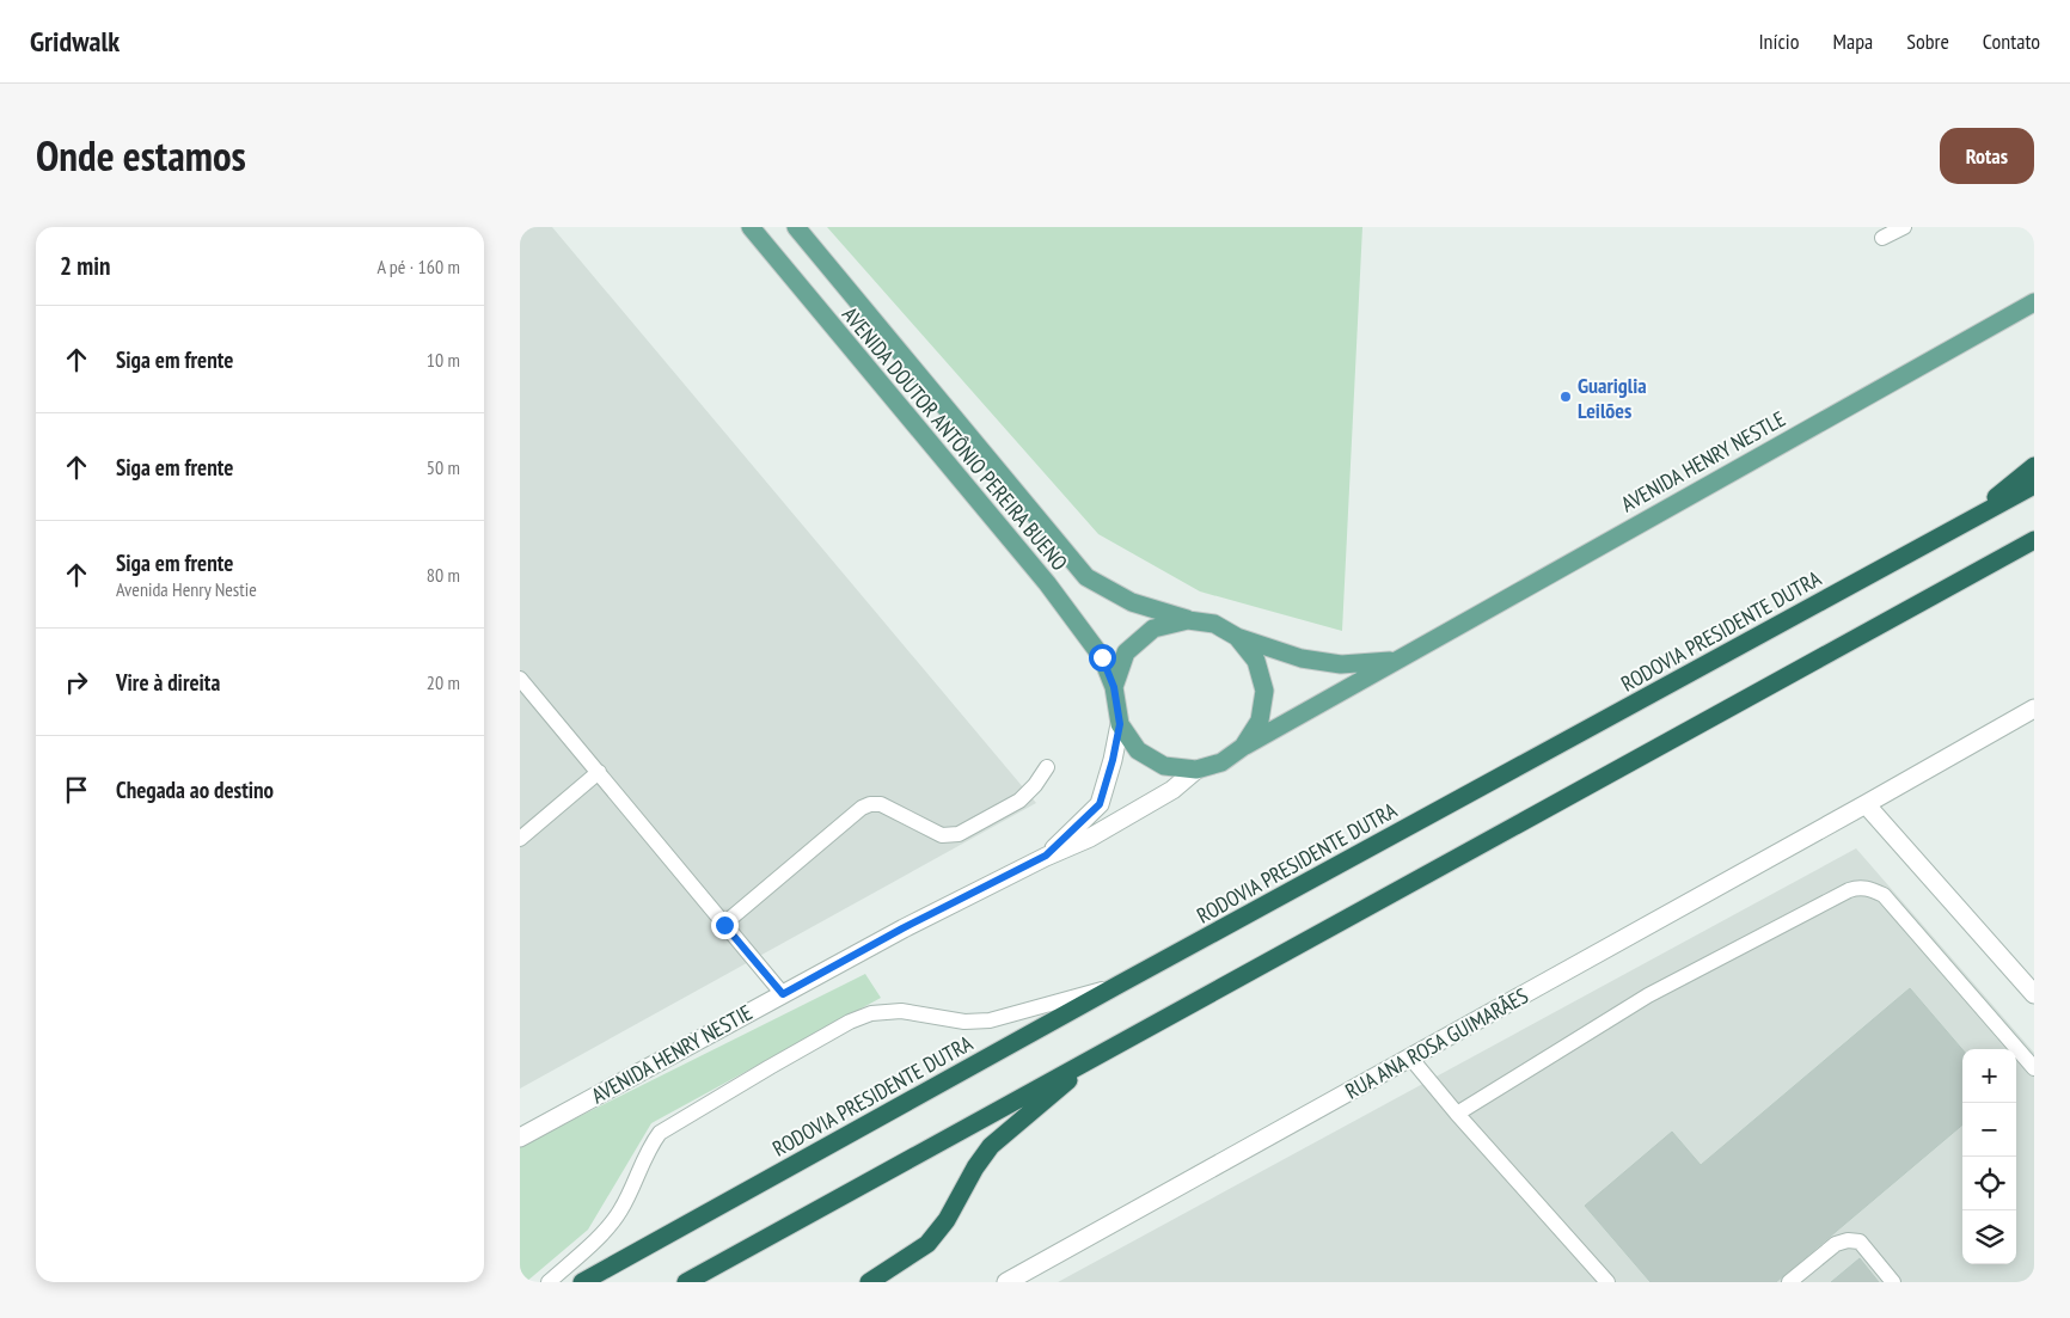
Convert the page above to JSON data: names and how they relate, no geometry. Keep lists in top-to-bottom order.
{
  "streets": {
    "highway": ["RODOVIA PRESIDENTE DUTRA"],
    "main road": ["AVENIDA DOUTOR ANTÔNIO PEREIRA BUENO", "AVENIDA HENRY NESTLE"],
    "street": ["RUA ANA ROSA GUIMARÃES", "AVENIDA HENRY NESTIE"]
  },
  "crossings": [
    ["AVENIDA DOUTOR ANTÔNIO PEREIRA BUENO", "AVENIDA HENRY NESTLE"]
  ],
  "places": ["Guariglia Leilões"],
  "page": {
    "header": "Gridwalk",
    "nav": [
      "Início",
      "Mapa",
      "Sobre",
      "Contato"
    ],
    "title": "Onde estamos",
    "buttons": "Rotas",
    "heading": ["2 min", "A pé · 160 m"],
    "list": [
      ["Siga em frente", "10 m"],
      ["Siga em frente", "50 m"],
      ["Siga em frente", "Avenida Henry Nestie", "80 m"],
      ["Vire à direita", "20 m"],
      "Chegada ao destino"
    ],
    "map_buttons": ["+", "−"]
  }
}
